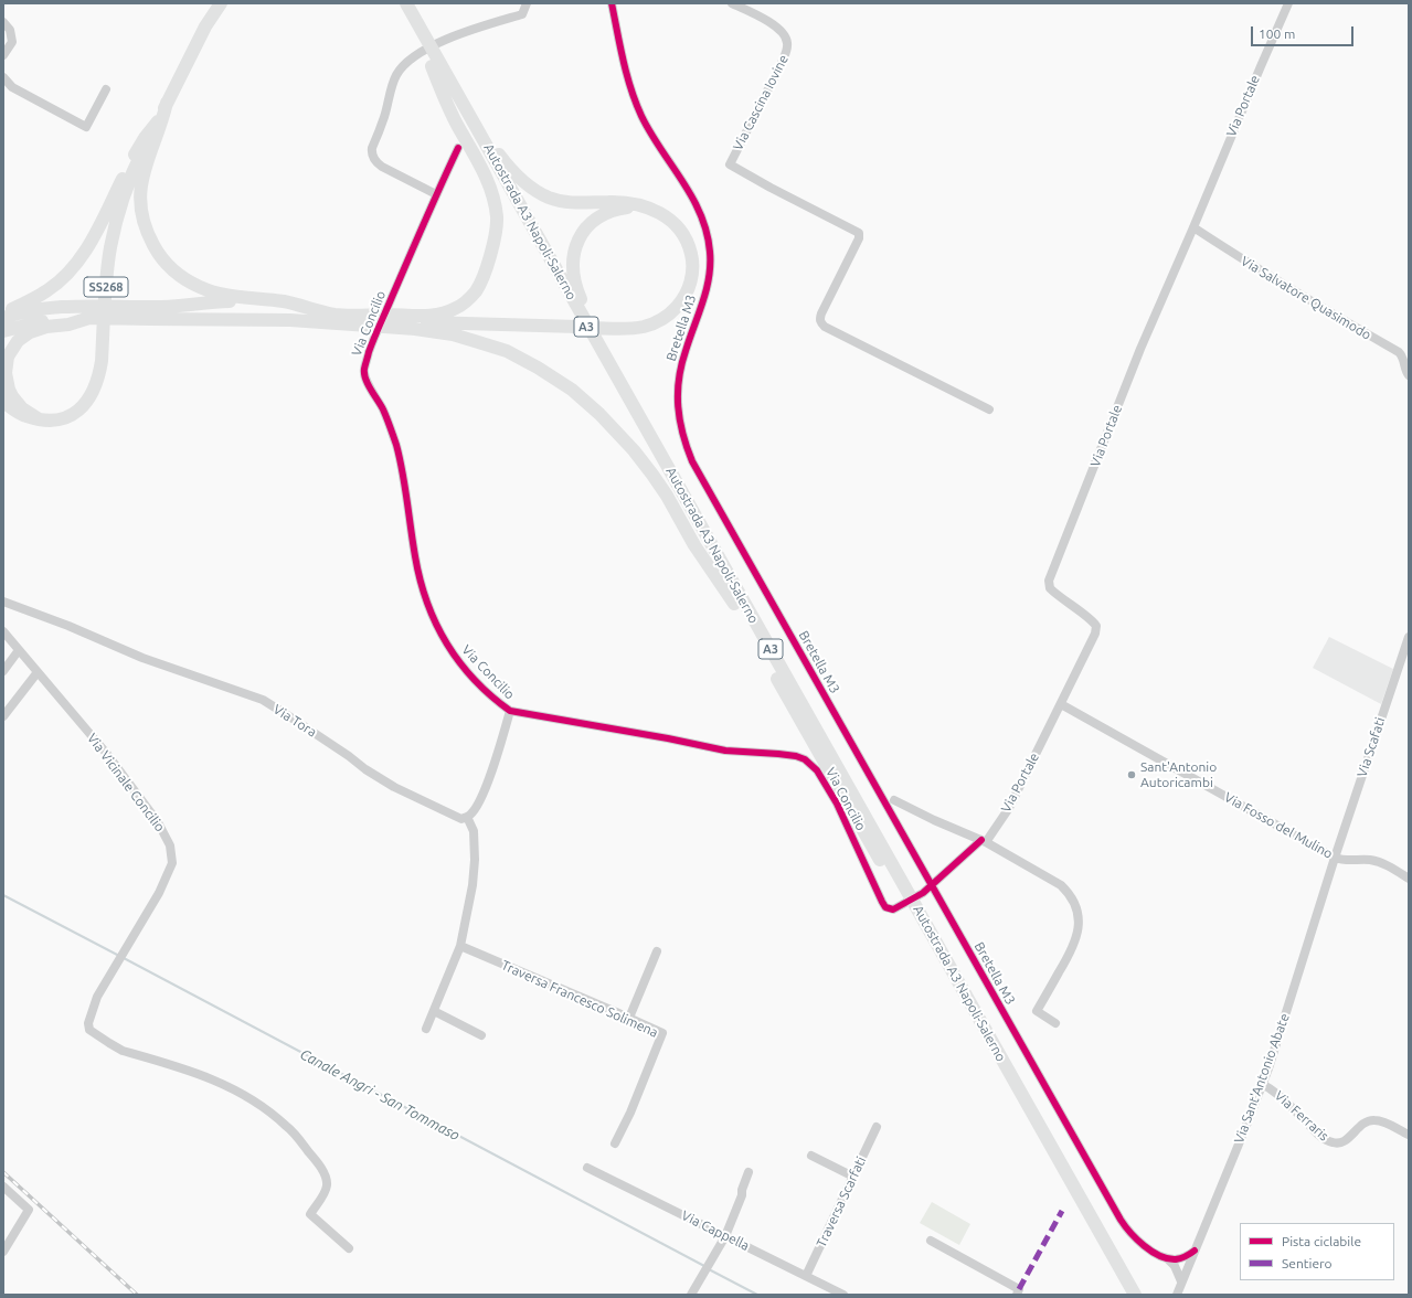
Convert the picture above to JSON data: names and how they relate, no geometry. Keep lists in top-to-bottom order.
{
  "streets": {
    "highway": ["Autostrada A3 Napoli-Salerno", "SS268", "A3"],
    "street": [
      "Via Cascina Iovine",
      "Via Portale",
      "Via Salvatore Quasimodo",
      "Via Concilio",
      "Bretella M3",
      "Via Tora",
      "Via Scafati",
      "Via Vicinale Concilio",
      "Via Fosso del Mulino",
      "Traversa Francesco Solimena",
      "Via Sant'Antonio Abate",
      "Via Ferraris",
      "Traversa Scarfati",
      "Via Cappella"
    ]
  },
  "crossings": [
    ["Via Portale", "Via Salvatore Quasimodo"],
    ["Via Portale", "Via Concilio"],
    ["Via Portale", "Via Fosso del Mulino"],
    ["Autostrada A3 Napoli-Salerno", "A3"],
    ["SS268", "A3"],
    ["Bretella M3", "Via Sant'Antonio Abate"],
    ["Via Scafati", "Via Fosso del Mulino"],
    ["Via Scafati", "Via Sant'Antonio Abate"],
    ["Via Fosso del Mulino", "Via Sant'Antonio Abate"],
    ["Via Sant'Antonio Abate", "Via Ferraris"],
    ["Traversa Scarfati", "Via Cappella"]
  ],
  "water": ["Canale Angri - San Tommaso"],
  "places": ["Sant'Antonio Autoricambi"],
  "legend": ["Pista ciclabile", "Sentiero"],
  "scale_bar": "100 m"
}
